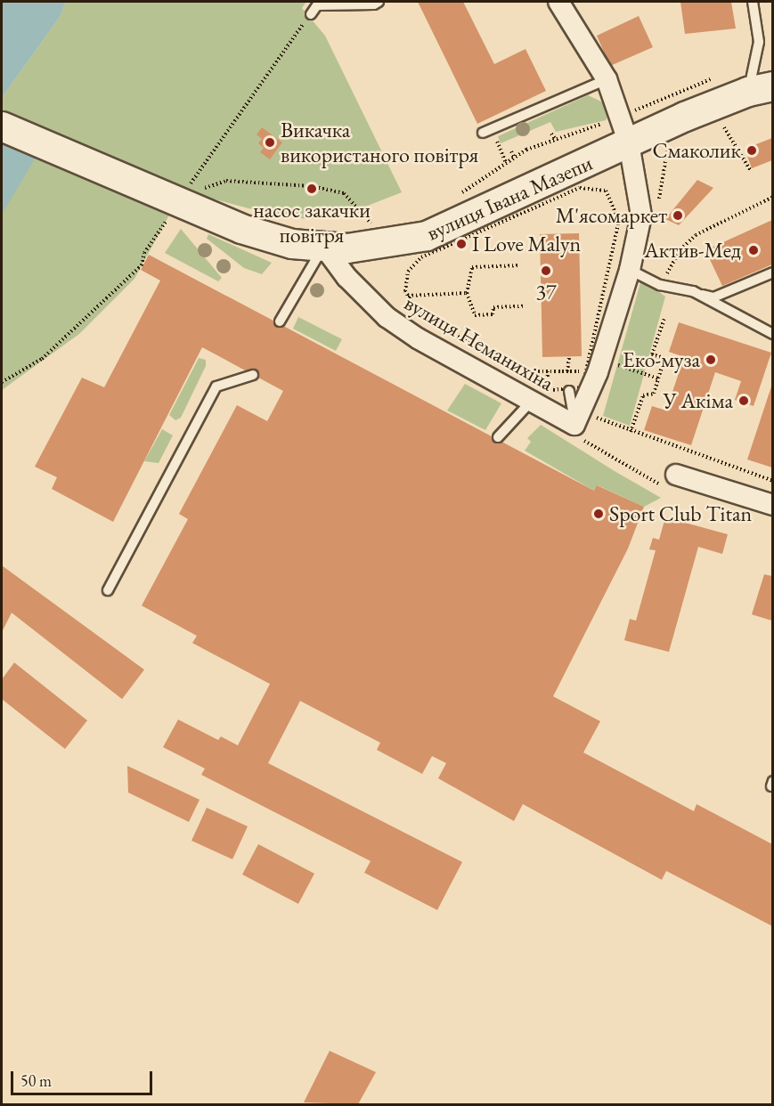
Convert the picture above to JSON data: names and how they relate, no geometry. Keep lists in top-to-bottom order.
{
  "streets": {
    "main road": ["вулиця Івана Мазепи"],
    "street": ["вулиця Неманихіна"]
  },
  "crossings": [
    ["вулиця Івана Мазепи", "вулиця Неманихіна"]
  ],
  "places": [
    "Викачка використаного повітря",
    "Смаколик",
    "насос закачки повітря",
    "М'ясомаркет",
    "I Love Malyn",
    "Актив-Мед",
    "37",
    "Еко-муза",
    "У Акіма",
    "Sport Club Titan"
  ],
  "scale_bar": "50 m"
}
